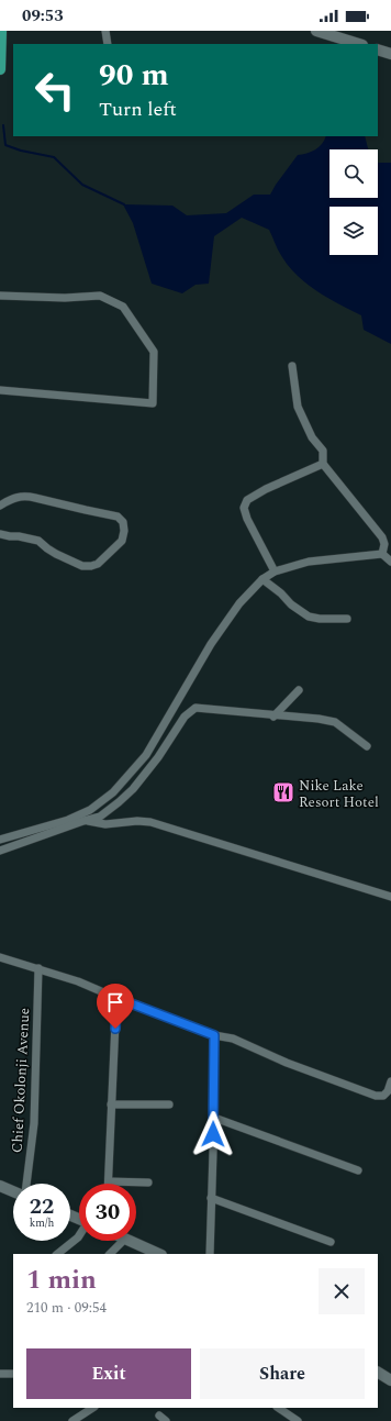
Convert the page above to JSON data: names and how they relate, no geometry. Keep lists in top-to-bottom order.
{
  "streets": {
    "street": ["Chief Okolonji Avenue"]
  },
  "places": {
    "restaurant": ["Nike Lake Resort Hotel"]
  },
  "page": {
    "status": "09:53",
    "turn": ["90 m", "Turn left"],
    "speed": "22 km/h",
    "limit": "30",
    "heading": ["1 min", "210 m · 09:54"],
    "buttons": ["Exit", "Share"]
  }
}
